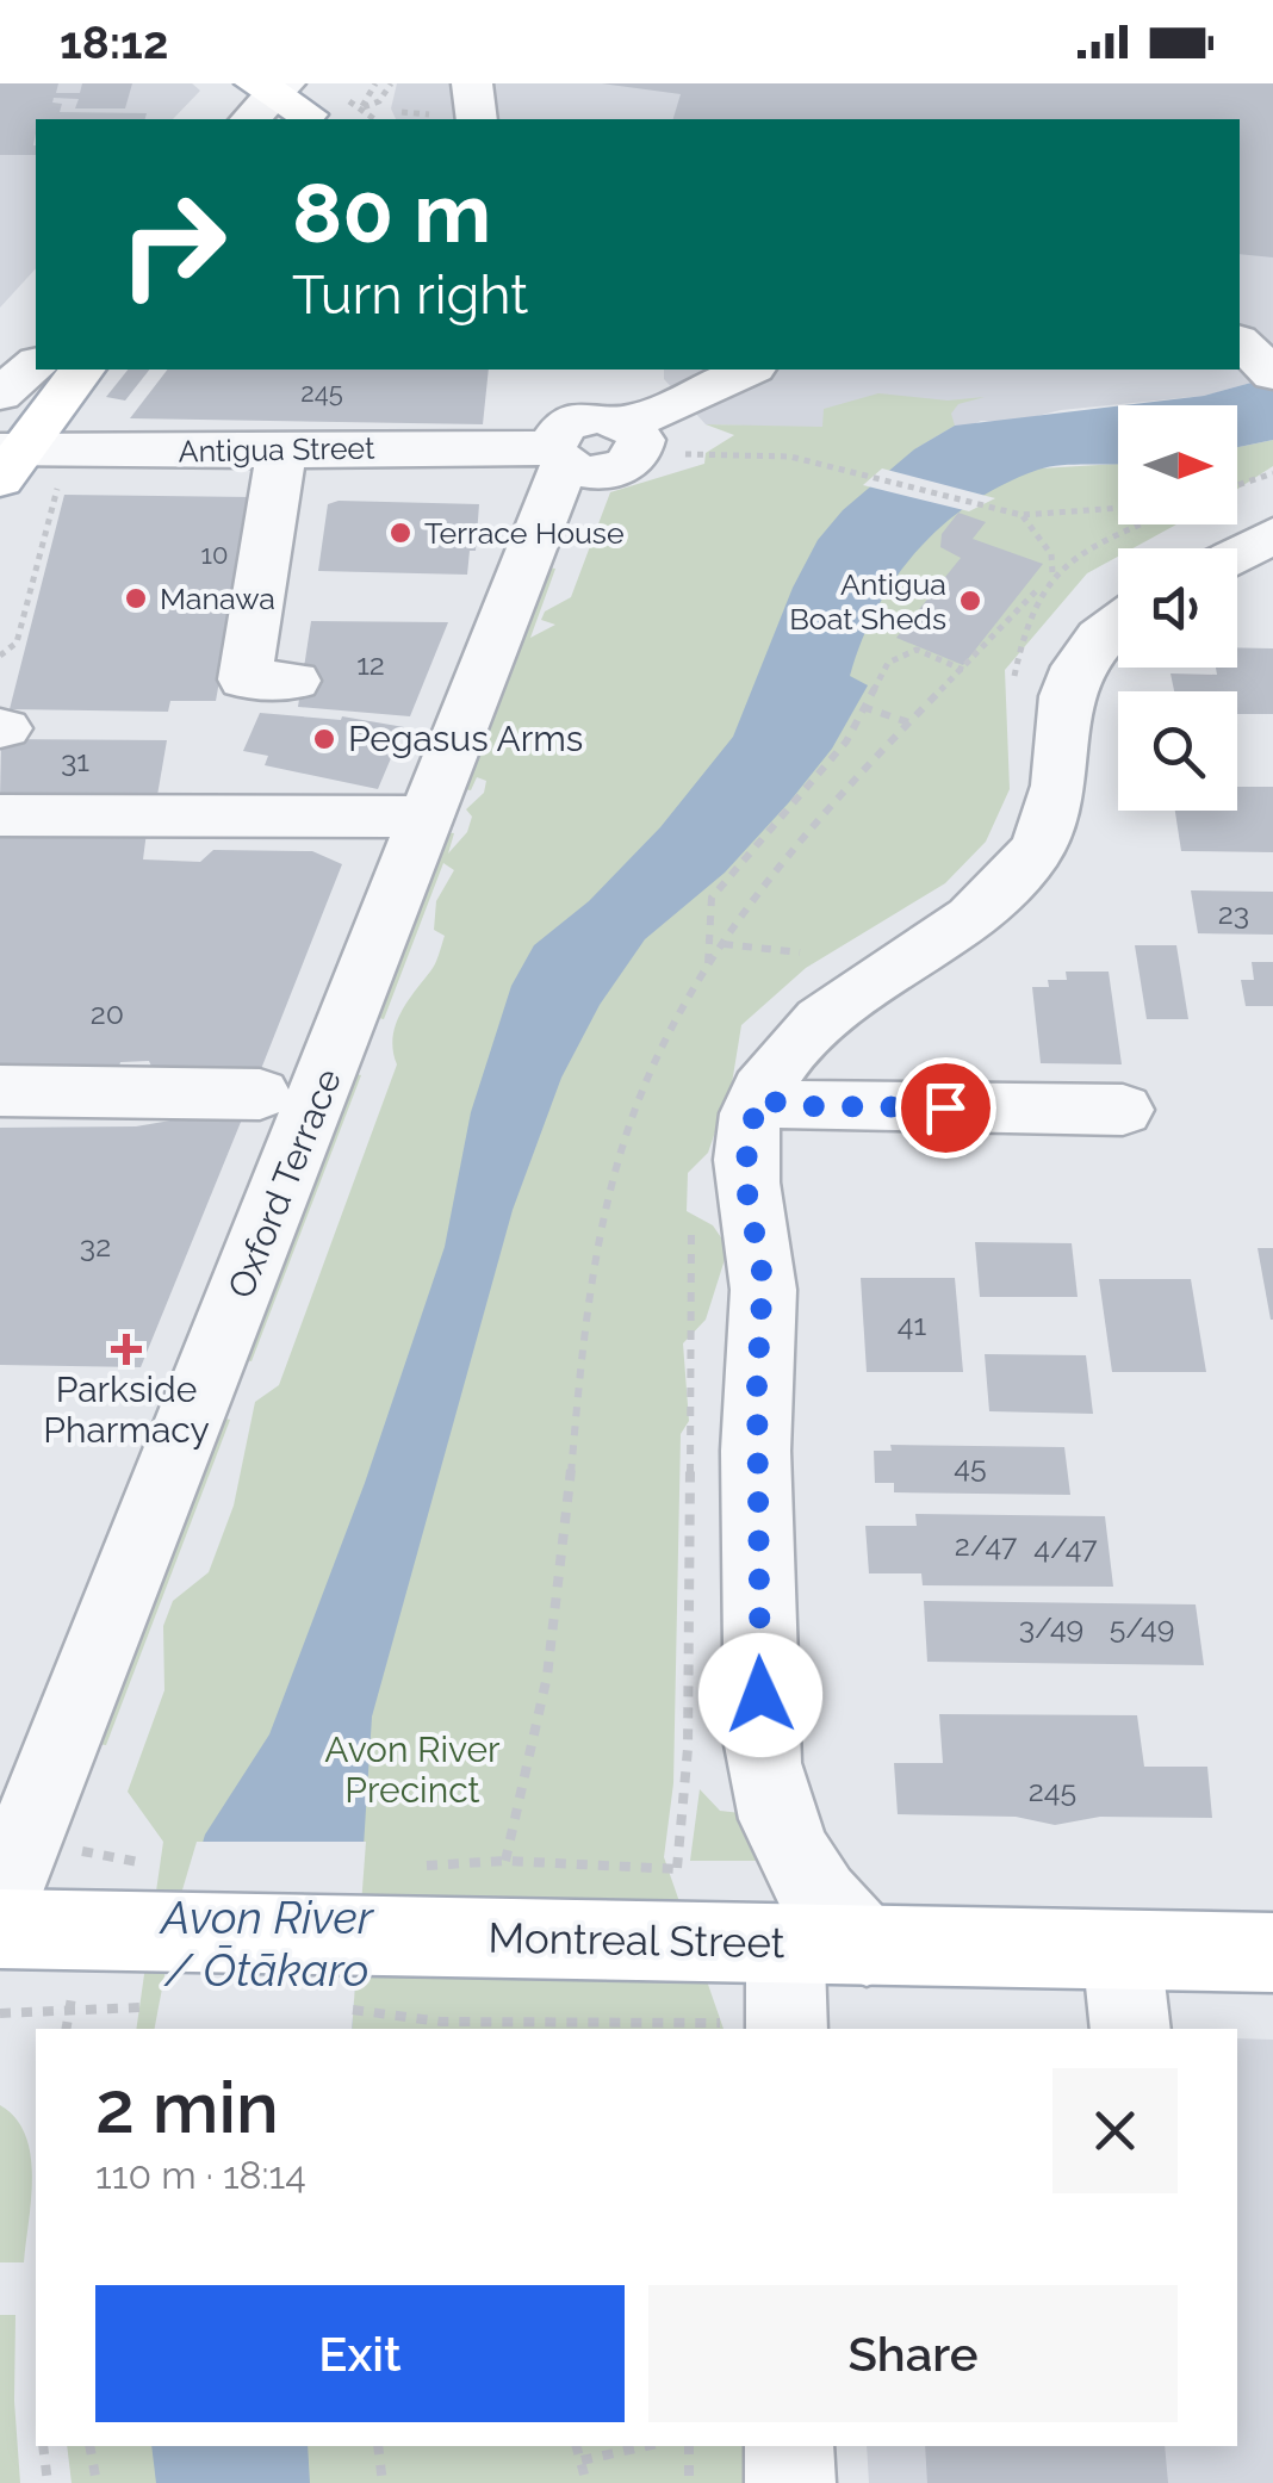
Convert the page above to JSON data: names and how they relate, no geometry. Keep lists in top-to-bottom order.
{
  "streets": {
    "main road": ["Montreal Street"],
    "street": ["Antigua Street", "Oxford Terrace"]
  },
  "crossings": [
    ["Antigua Street", "Oxford Terrace"]
  ],
  "water": ["Avon River / Ōtākaro"],
  "parks": ["Avon River Precinct"],
  "places": {
    "other": [
      "Terrace House",
      "Manawa",
      "Antigua Boat Sheds",
      "Pegasus Arms"
    ],
    "health": ["Parkside Pharmacy"]
  },
  "house_numbers": [
    "245",
    "10",
    "12",
    "31",
    "23",
    "20",
    "32",
    "41",
    "45",
    "2/47",
    "4/47",
    "3/49",
    "5/49",
    "245"
  ],
  "north": "right",
  "page": {
    "status": "18:12",
    "turn": ["80 m", "Turn right"],
    "heading": ["2 min", "110 m · 18:14"],
    "buttons": ["Exit", "Share"]
  }
}
